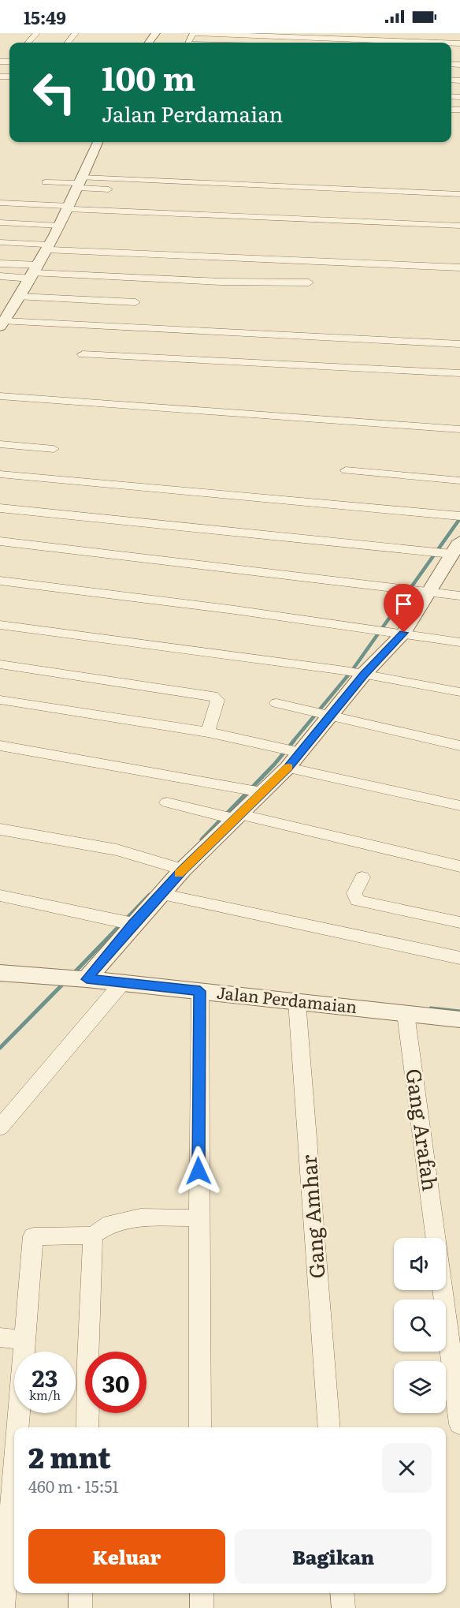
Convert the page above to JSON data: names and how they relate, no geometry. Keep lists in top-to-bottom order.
{
  "streets": {
    "street": ["Jalan Perdamaian", "Gang Arafah", "Gang Amhar"]
  },
  "crossings": [
    ["Jalan Perdamaian", "Gang Arafah"],
    ["Jalan Perdamaian", "Gang Amhar"]
  ],
  "page": {
    "status": "15:49",
    "turn": ["100 m", "Jalan Perdamaian"],
    "speed": "23 km/h",
    "limit": "30",
    "heading": ["2 mnt", "460 m · 15:51"],
    "buttons": ["Keluar", "Bagikan"]
  }
}
